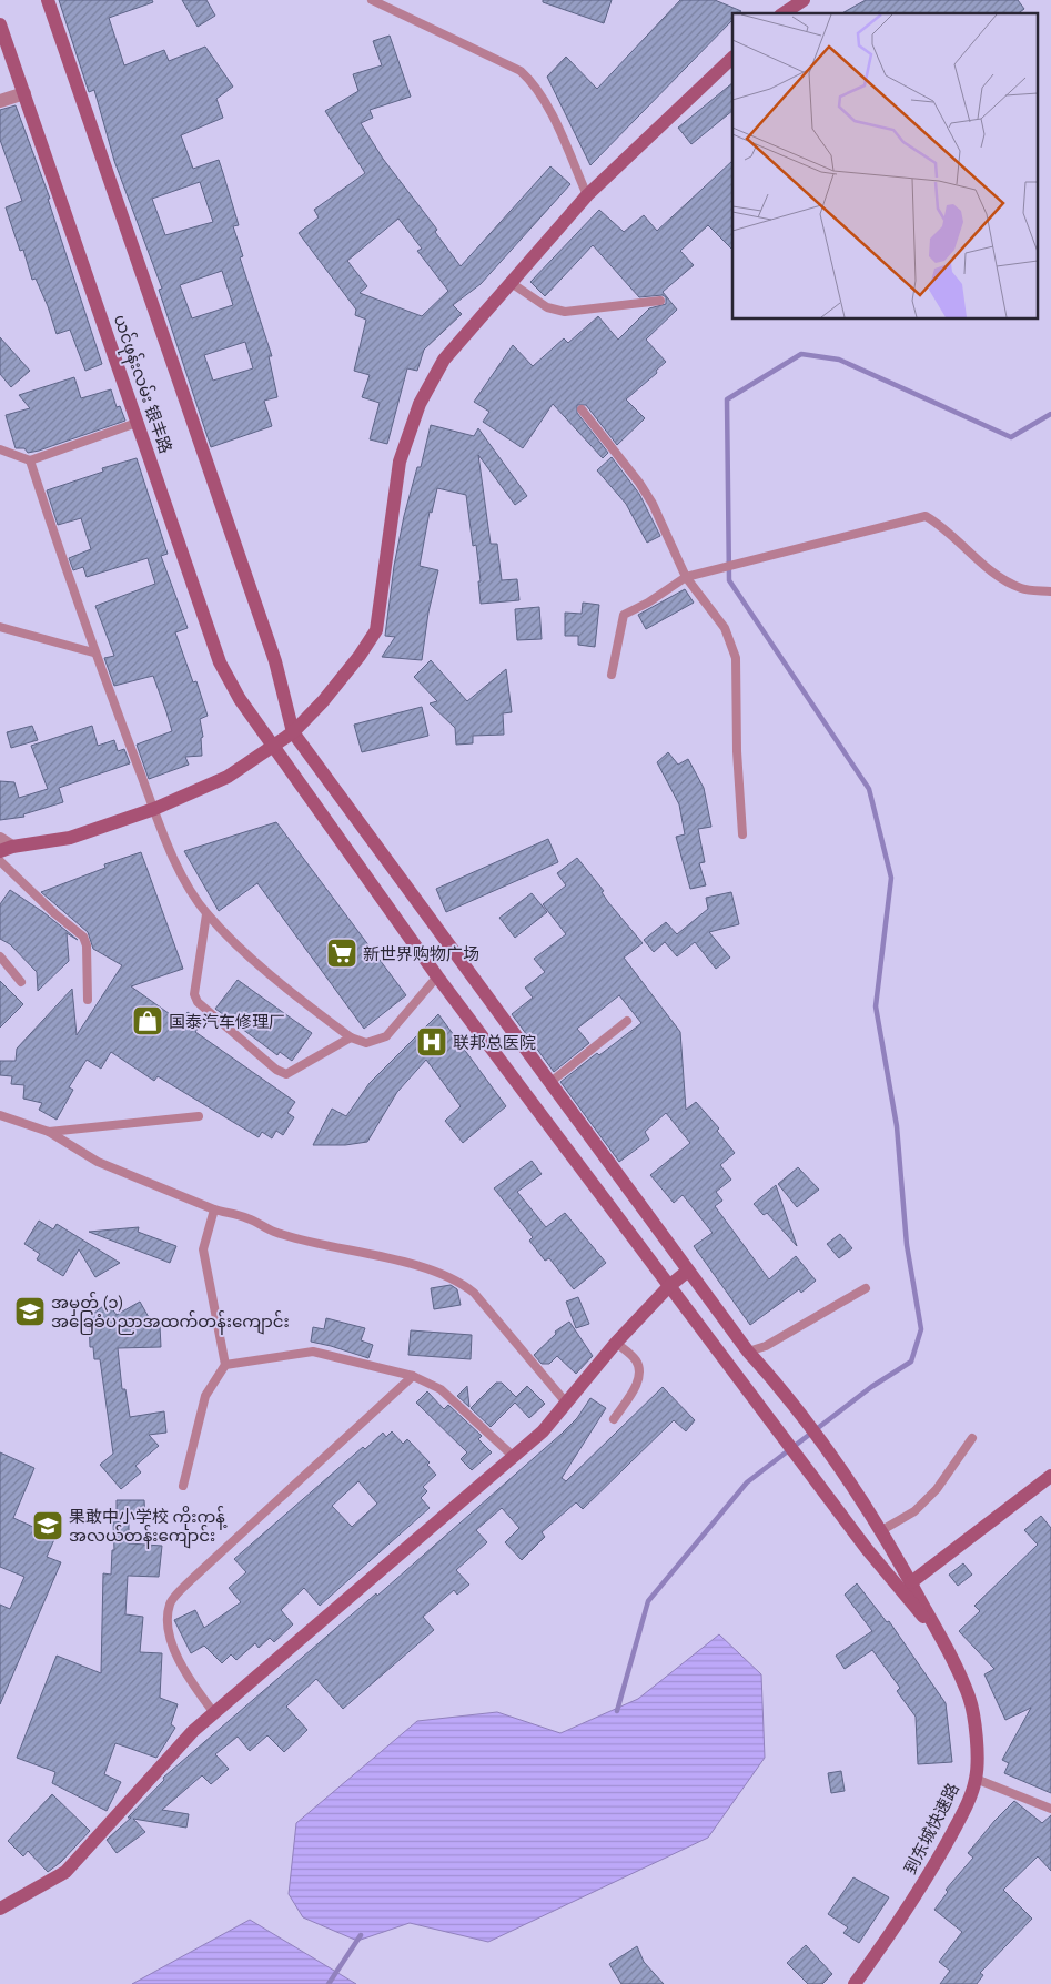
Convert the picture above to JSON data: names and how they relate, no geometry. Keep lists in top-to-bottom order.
{
  "streets": {
    "main road": ["ယင်ဖုန်းလမ်း 银丰路", "到东城快速路"]
  },
  "crossings": [
    ["ယင်ဖုန်းလမ်း 银丰路", "到东城快速路"]
  ],
  "places": {
    "supermarket": ["新世界购物广场"],
    "shop": ["国泰汽车修理厂"],
    "hospital": ["联邦总医院"],
    "school or university": ["အမှတ် (၁) အခြေခံပညာအထက်တန်းကျောင်း", "果敢中小学校 ကိုးကန့် အလယ်တန်းကျောင်း"]
  }
}
